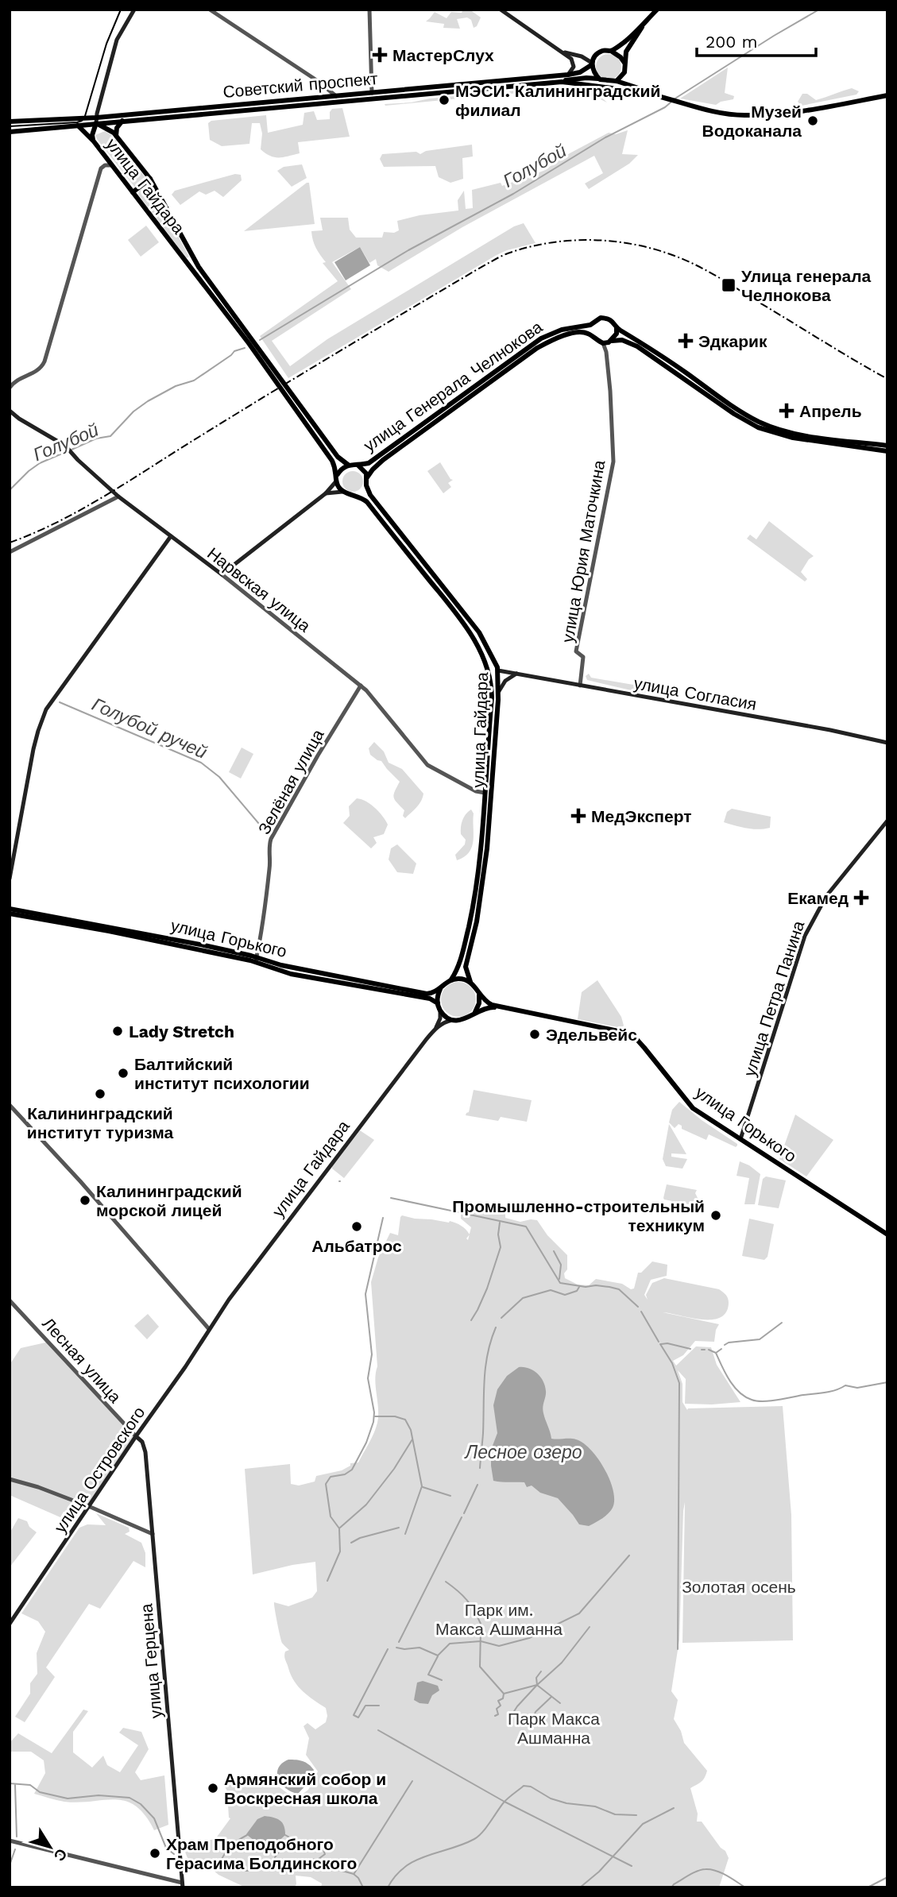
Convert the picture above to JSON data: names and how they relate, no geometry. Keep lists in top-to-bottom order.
{
  "streets": {
    "main road": [
      "Советский проспект",
      "улица Гайдара",
      "улица Генерала Челнокова",
      "Нарвская улица",
      "улица Согласия",
      "улица Горького",
      "улица Петра Панина",
      "улица Островского",
      "улица Герцена"
    ],
    "street": ["улица Юрия Маточкина", "Зелёная улица", "Лесная улица"]
  },
  "crossings": [
    ["Советский проспект", "улица Гайдара"],
    ["улица Гайдара", "улица Генерала Челнокова"],
    ["улица Гайдара", "Нарвская улица"],
    ["улица Гайдара", "улица Согласия"],
    ["улица Гайдара", "улица Горького"],
    ["улица Гайдара", "улица Островского"],
    ["улица Генерала Челнокова", "улица Юрия Маточкина"],
    ["улица Юрия Маточкина", "улица Согласия"],
    ["Нарвская улица", "Зелёная улица"],
    ["Зелёная улица", "улица Горького"],
    ["улица Горького", "улица Петра Панина"],
    ["Лесная улица", "улица Островского"],
    ["Лесная улица", "улица Герцена"],
    ["улица Островского", "улица Герцена"]
  ],
  "water": ["Голубой", "Голубой ручей", "Лесное озеро"],
  "parks": ["Золотая осень", "Парк им. Макса Ашманна", "Парк Макса Ашманна"],
  "places": {
    "health": [
      "МастерСлух",
      "Эдкарик",
      "Апрель",
      "МедЭксперт",
      "Екамед"
    ],
    "other": [
      "МЭСИ. Калининградский филиал",
      "Музей Водоканала",
      "Lady Stretch",
      "Эдельвейс",
      "Балтийский институт психологии",
      "Калининградский институт туризма",
      "Калининградский морской лицей",
      "Промышленно-строительный техникум",
      "Альбатрос",
      "Армянский собор и Воскресная школа",
      "Храм Преподобного Герасима Болдинского"
    ],
    "transit": ["Улица генерала Челнокова"]
  },
  "scale_bar": "200 m",
  "north": "bottom right"
}
